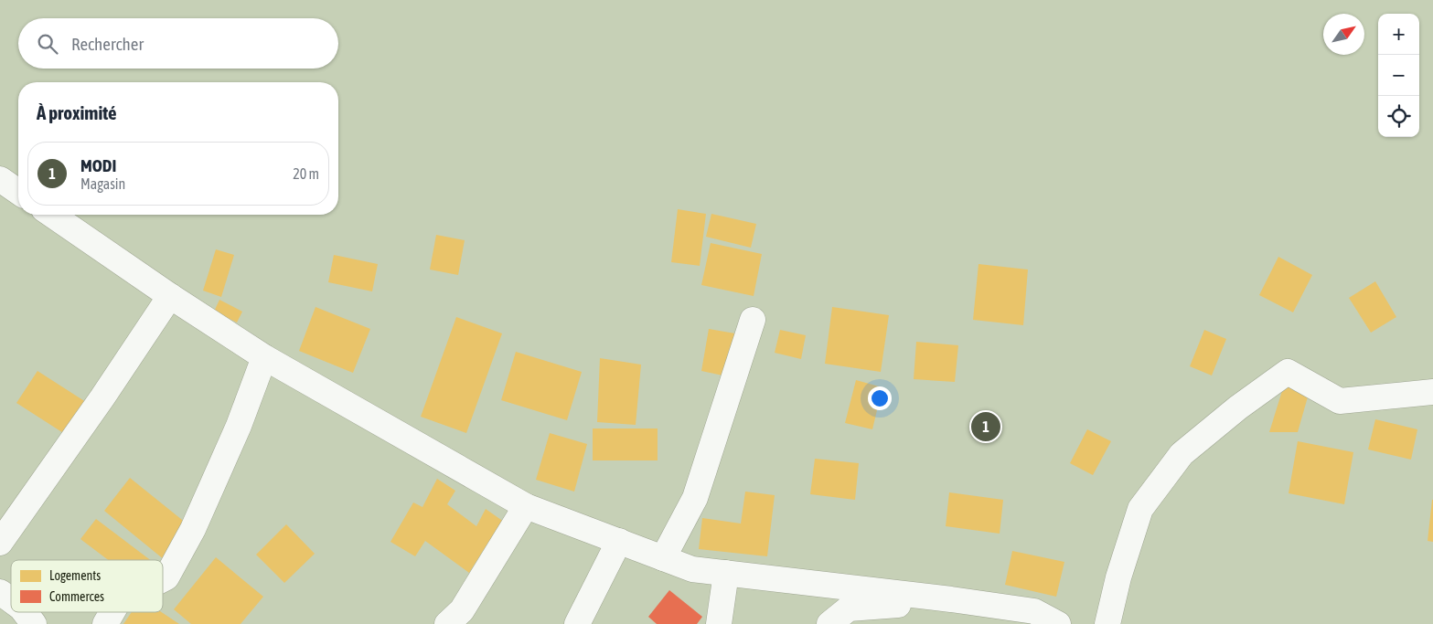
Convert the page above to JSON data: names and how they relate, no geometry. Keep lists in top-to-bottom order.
{
  "legend": ["Logements", "Commerces"],
  "north": "top right",
  "page": {
    "map_buttons": ["+", "−"],
    "search": "Rechercher",
    "heading": "À proximité",
    "list": [
      {
        "mark": "1",
        "name": "MODI",
        "note": "Magasin",
        "value": "20 m"
      }
    ],
    "pins": "1"
  }
}
